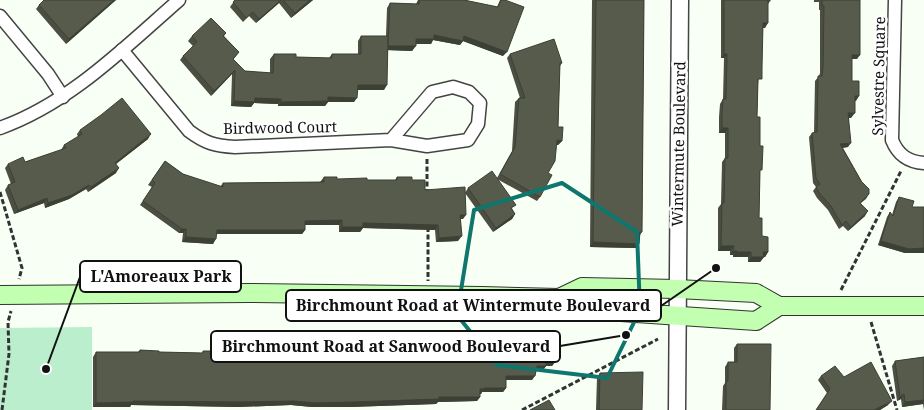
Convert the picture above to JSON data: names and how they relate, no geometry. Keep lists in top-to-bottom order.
{
  "streets": {
    "street": ["Sylvestre Square", "Birdwood Court", "Wintermute Boulevard"]
  },
  "places": ["Birchmount Road at Wintermute Boulevard", "Birchmount Road at Sanwood Boulevard", "L'Amoreaux Park"]
}
